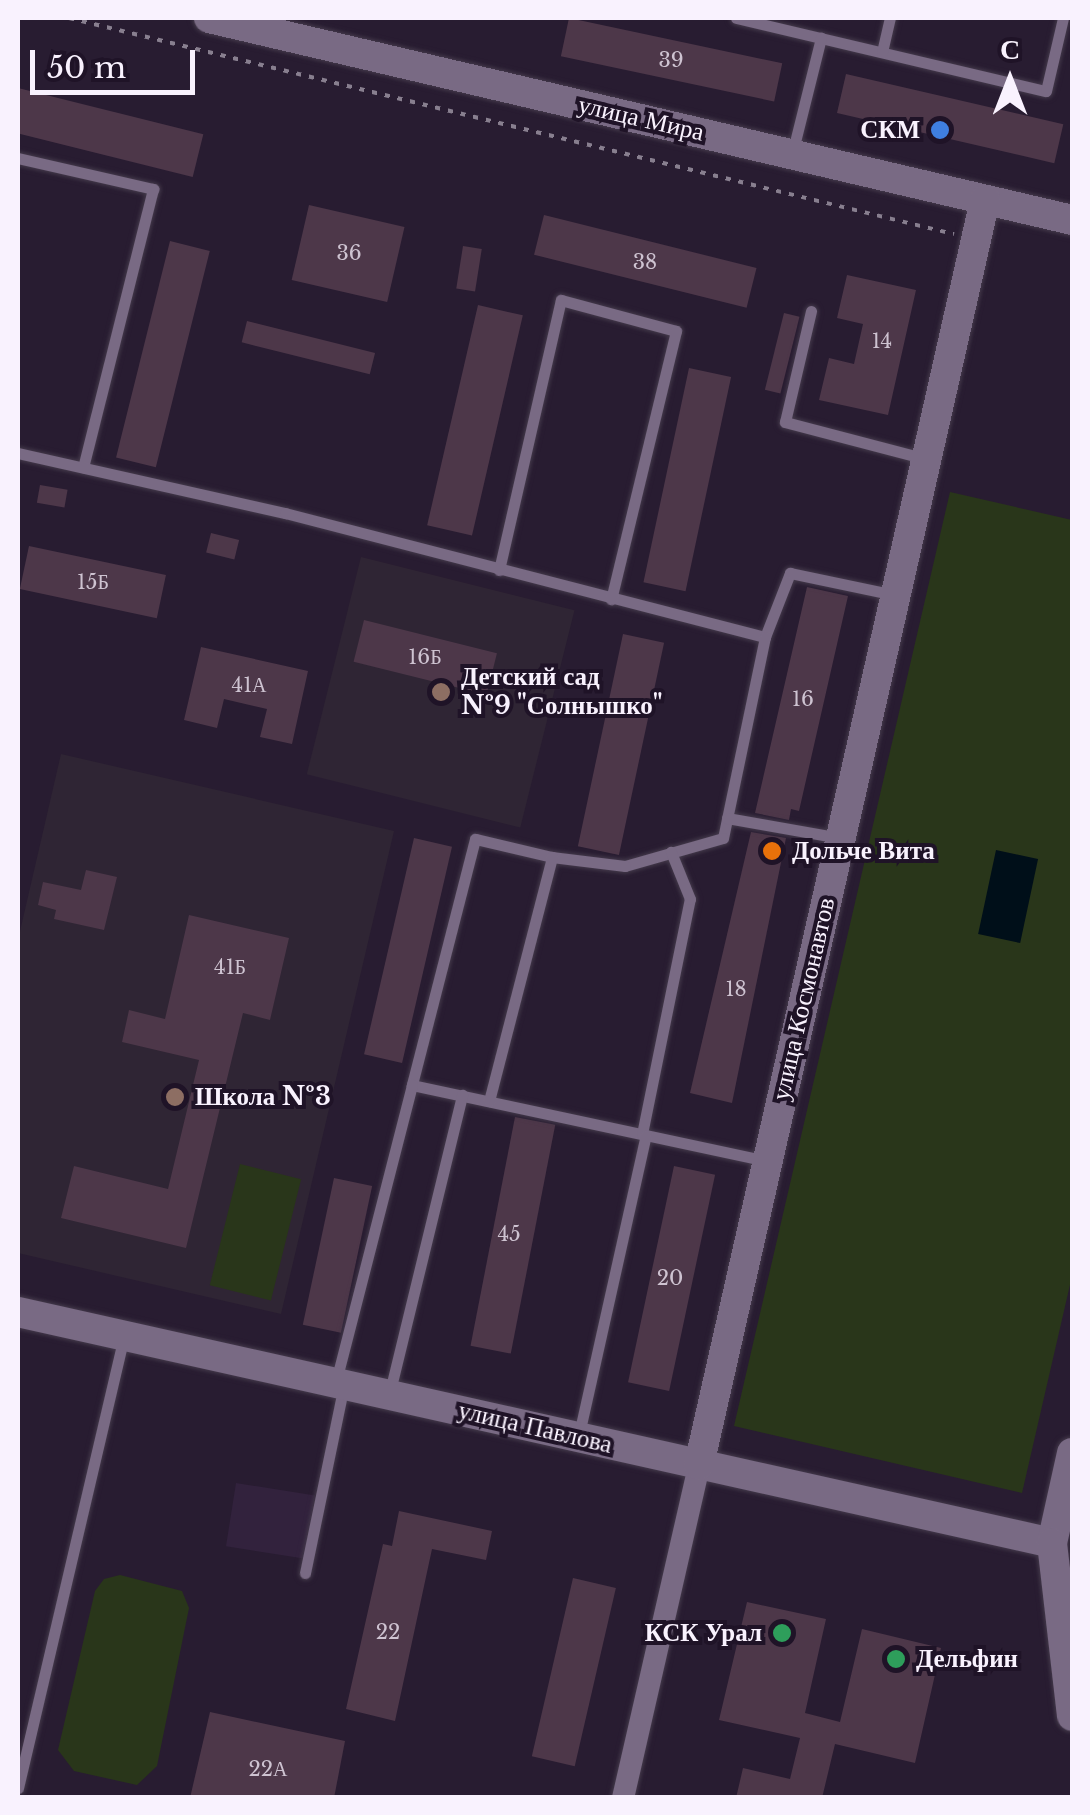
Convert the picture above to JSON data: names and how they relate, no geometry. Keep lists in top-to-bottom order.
{
  "streets": {
    "street": ["улица Мира", "улица Космонавтов", "улица Павлова"]
  },
  "crossings": [
    ["улица Мира", "улица Космонавтов"],
    ["улица Космонавтов", "улица Павлова"]
  ],
  "places": [
    "СКМ",
    "Детский сад №9 \"Солнышко\"",
    "Дольче Вита",
    "Школа №3",
    "КСК Урал",
    "Дельфин"
  ],
  "house_numbers": [
    "39",
    "36",
    "38",
    "14",
    "15Б",
    "16Б",
    "41А",
    "16",
    "41Б",
    "18",
    "45",
    "20",
    "22",
    "22А"
  ],
  "scale_bar": "50 m",
  "north": "top"
}
